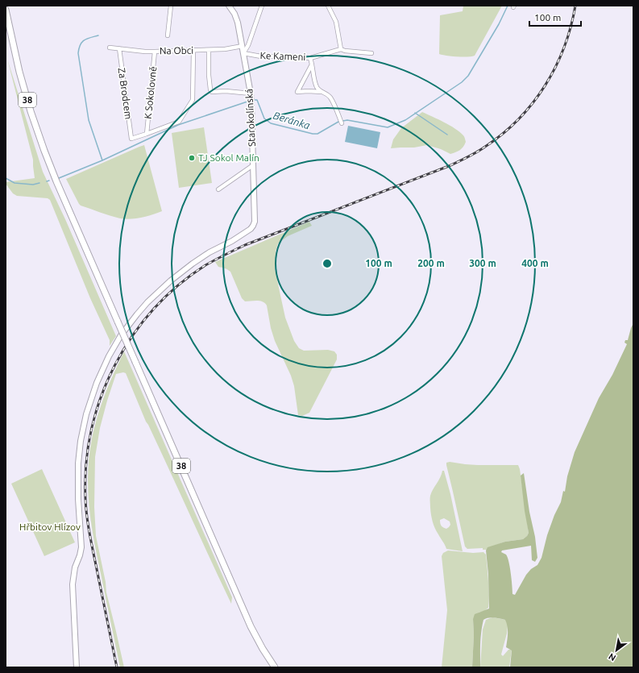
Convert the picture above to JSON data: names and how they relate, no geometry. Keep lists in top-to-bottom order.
{
  "streets": {
    "main road": ["38"],
    "street": [
      "Na Obci",
      "Ke Kameni",
      "K Sokolovně",
      "Za Brodcem",
      "Starokolínská"
    ]
  },
  "crossings": [
    ["Na Obci", "K Sokolovně"],
    ["Na Obci", "Za Brodcem"],
    ["Na Obci", "Starokolínská"],
    ["Ke Kameni", "Starokolínská"],
    ["K Sokolovně", "Za Brodcem"]
  ],
  "water": ["Beránka"],
  "parks": ["Hřbitov Hlízov"],
  "places": ["TJ Sokol Malín"],
  "scale_bar": "100 m",
  "north": "bottom left",
  "rings": [
    "100 m",
    "200 m",
    "300 m",
    "400 m"
  ]
}
